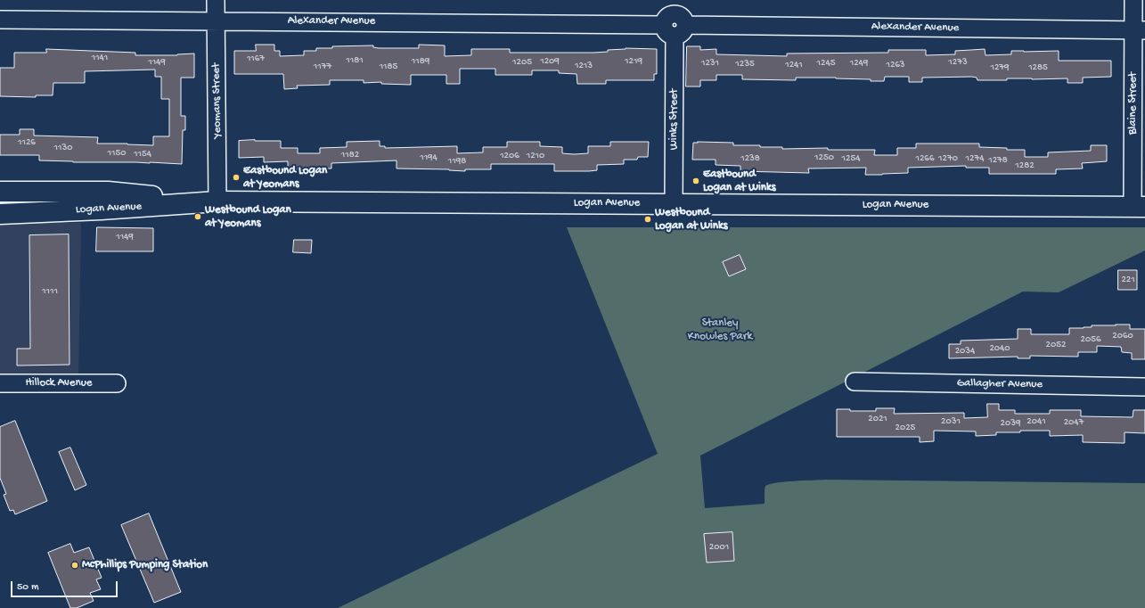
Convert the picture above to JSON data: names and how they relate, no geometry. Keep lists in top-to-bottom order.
{
  "streets": {
    "main road": ["Logan Avenue"],
    "street": [
      "Alexander Avenue",
      "Yeomans Street",
      "Blaine Street",
      "Winks Street",
      "Hillock Avenue",
      "Gallagher Avenue"
    ]
  },
  "crossings": [
    ["Alexander Avenue", "Yeomans Street"],
    ["Alexander Avenue", "Blaine Street"],
    ["Alexander Avenue", "Winks Street"],
    ["Yeomans Street", "Logan Avenue"],
    ["Blaine Street", "Logan Avenue"],
    ["Winks Street", "Logan Avenue"]
  ],
  "parks": ["Stanley Knowles Park"],
  "places": [
    "Eastbound Logan at Yeomans",
    "Eastbound Logan at Winks",
    "Westbound Logan at Yeomans",
    "Westbound Logan at Winks",
    "McPhillips Pumping Station"
  ],
  "house_numbers": [
    "1141",
    "1167",
    "1181",
    "1189",
    "1209",
    "1219",
    "1149",
    "1205",
    "1273",
    "1231",
    "1245",
    "1249",
    "1235",
    "1241",
    "1263",
    "1213",
    "1177",
    "1185",
    "1279",
    "1285",
    "1126",
    "1130",
    "1150",
    "1154",
    "1182",
    "1206",
    "1210",
    "1194",
    "1250",
    "1238",
    "1254",
    "1266",
    "1270",
    "1274",
    "1278",
    "1198",
    "1282",
    "1149",
    "221",
    "1111",
    "2060",
    "2056",
    "2052",
    "2040",
    "2034",
    "2021",
    "2031",
    "2041",
    "2047",
    "2039",
    "2025",
    "2001"
  ],
  "scale_bar": "50 m"
}
